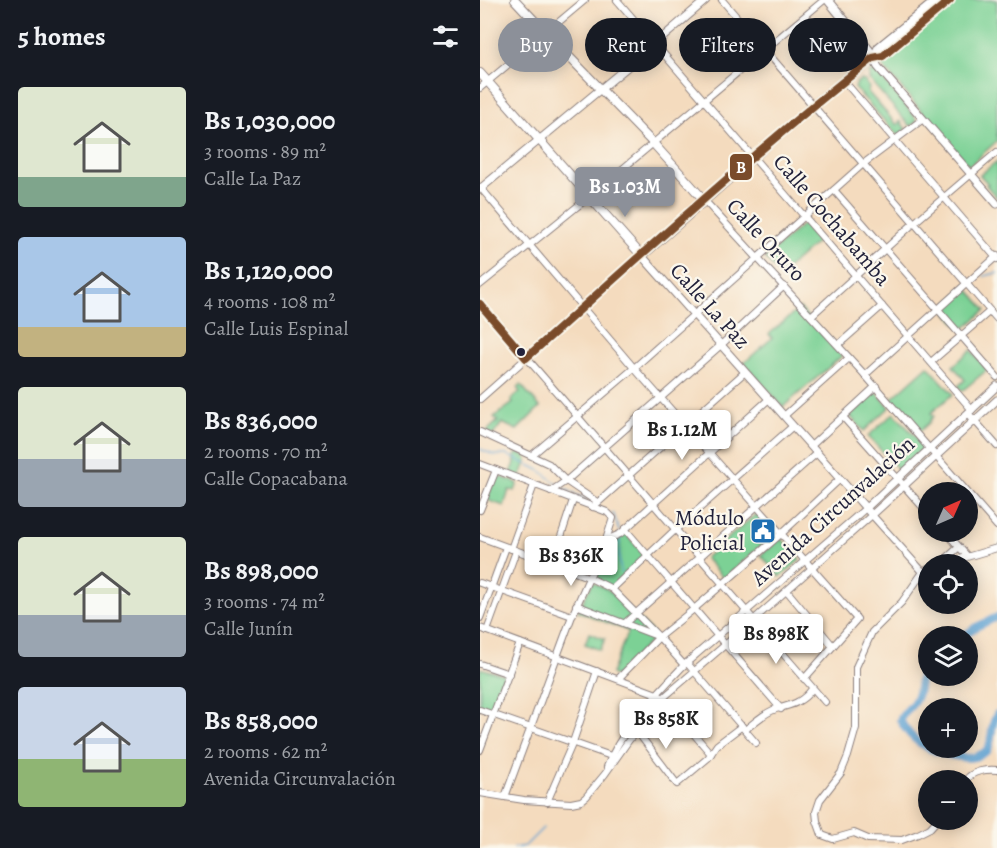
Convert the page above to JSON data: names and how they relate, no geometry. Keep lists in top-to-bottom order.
{
  "streets": {
    "main road": ["Calle Oruro", "Calle La Paz"],
    "street": ["Calle Cochabamba", "Avenida Circunvalación"]
  },
  "crossings": [
    ["Calle Cochabamba", "Avenida Circunvalación"],
    ["Calle Oruro", "Avenida Circunvalación"],
    ["Calle La Paz", "Avenida Circunvalación"]
  ],
  "places": {
    "public building": ["Módulo Policial"]
  },
  "lines": ["transit line B"],
  "north": "top right",
  "page": {
    "heading": "5 homes",
    "chip": [
      "Buy",
      "Rent",
      "Filters",
      "New"
    ],
    "list": [
      {
        "name": "Bs 1,030,000",
        "note": "3 rooms · 89 m² · Calle La Paz"
      },
      {
        "name": "Bs 1,120,000",
        "note": "4 rooms · 108 m² · Calle Luis Espinal"
      },
      {
        "name": "Bs 836,000",
        "note": "2 rooms · 70 m² · Calle Copacabana"
      },
      {
        "name": "Bs 898,000",
        "note": "3 rooms · 74 m² · Calle Junín"
      },
      {
        "name": "Bs 858,000",
        "note": "2 rooms · 62 m² · Avenida Circunvalación"
      }
    ],
    "price": [
      "Bs 1.03M",
      "Bs 1.12M",
      "Bs 836K",
      "Bs 898K",
      "Bs 858K"
    ],
    "map_buttons": ["+", "−"]
  }
}
